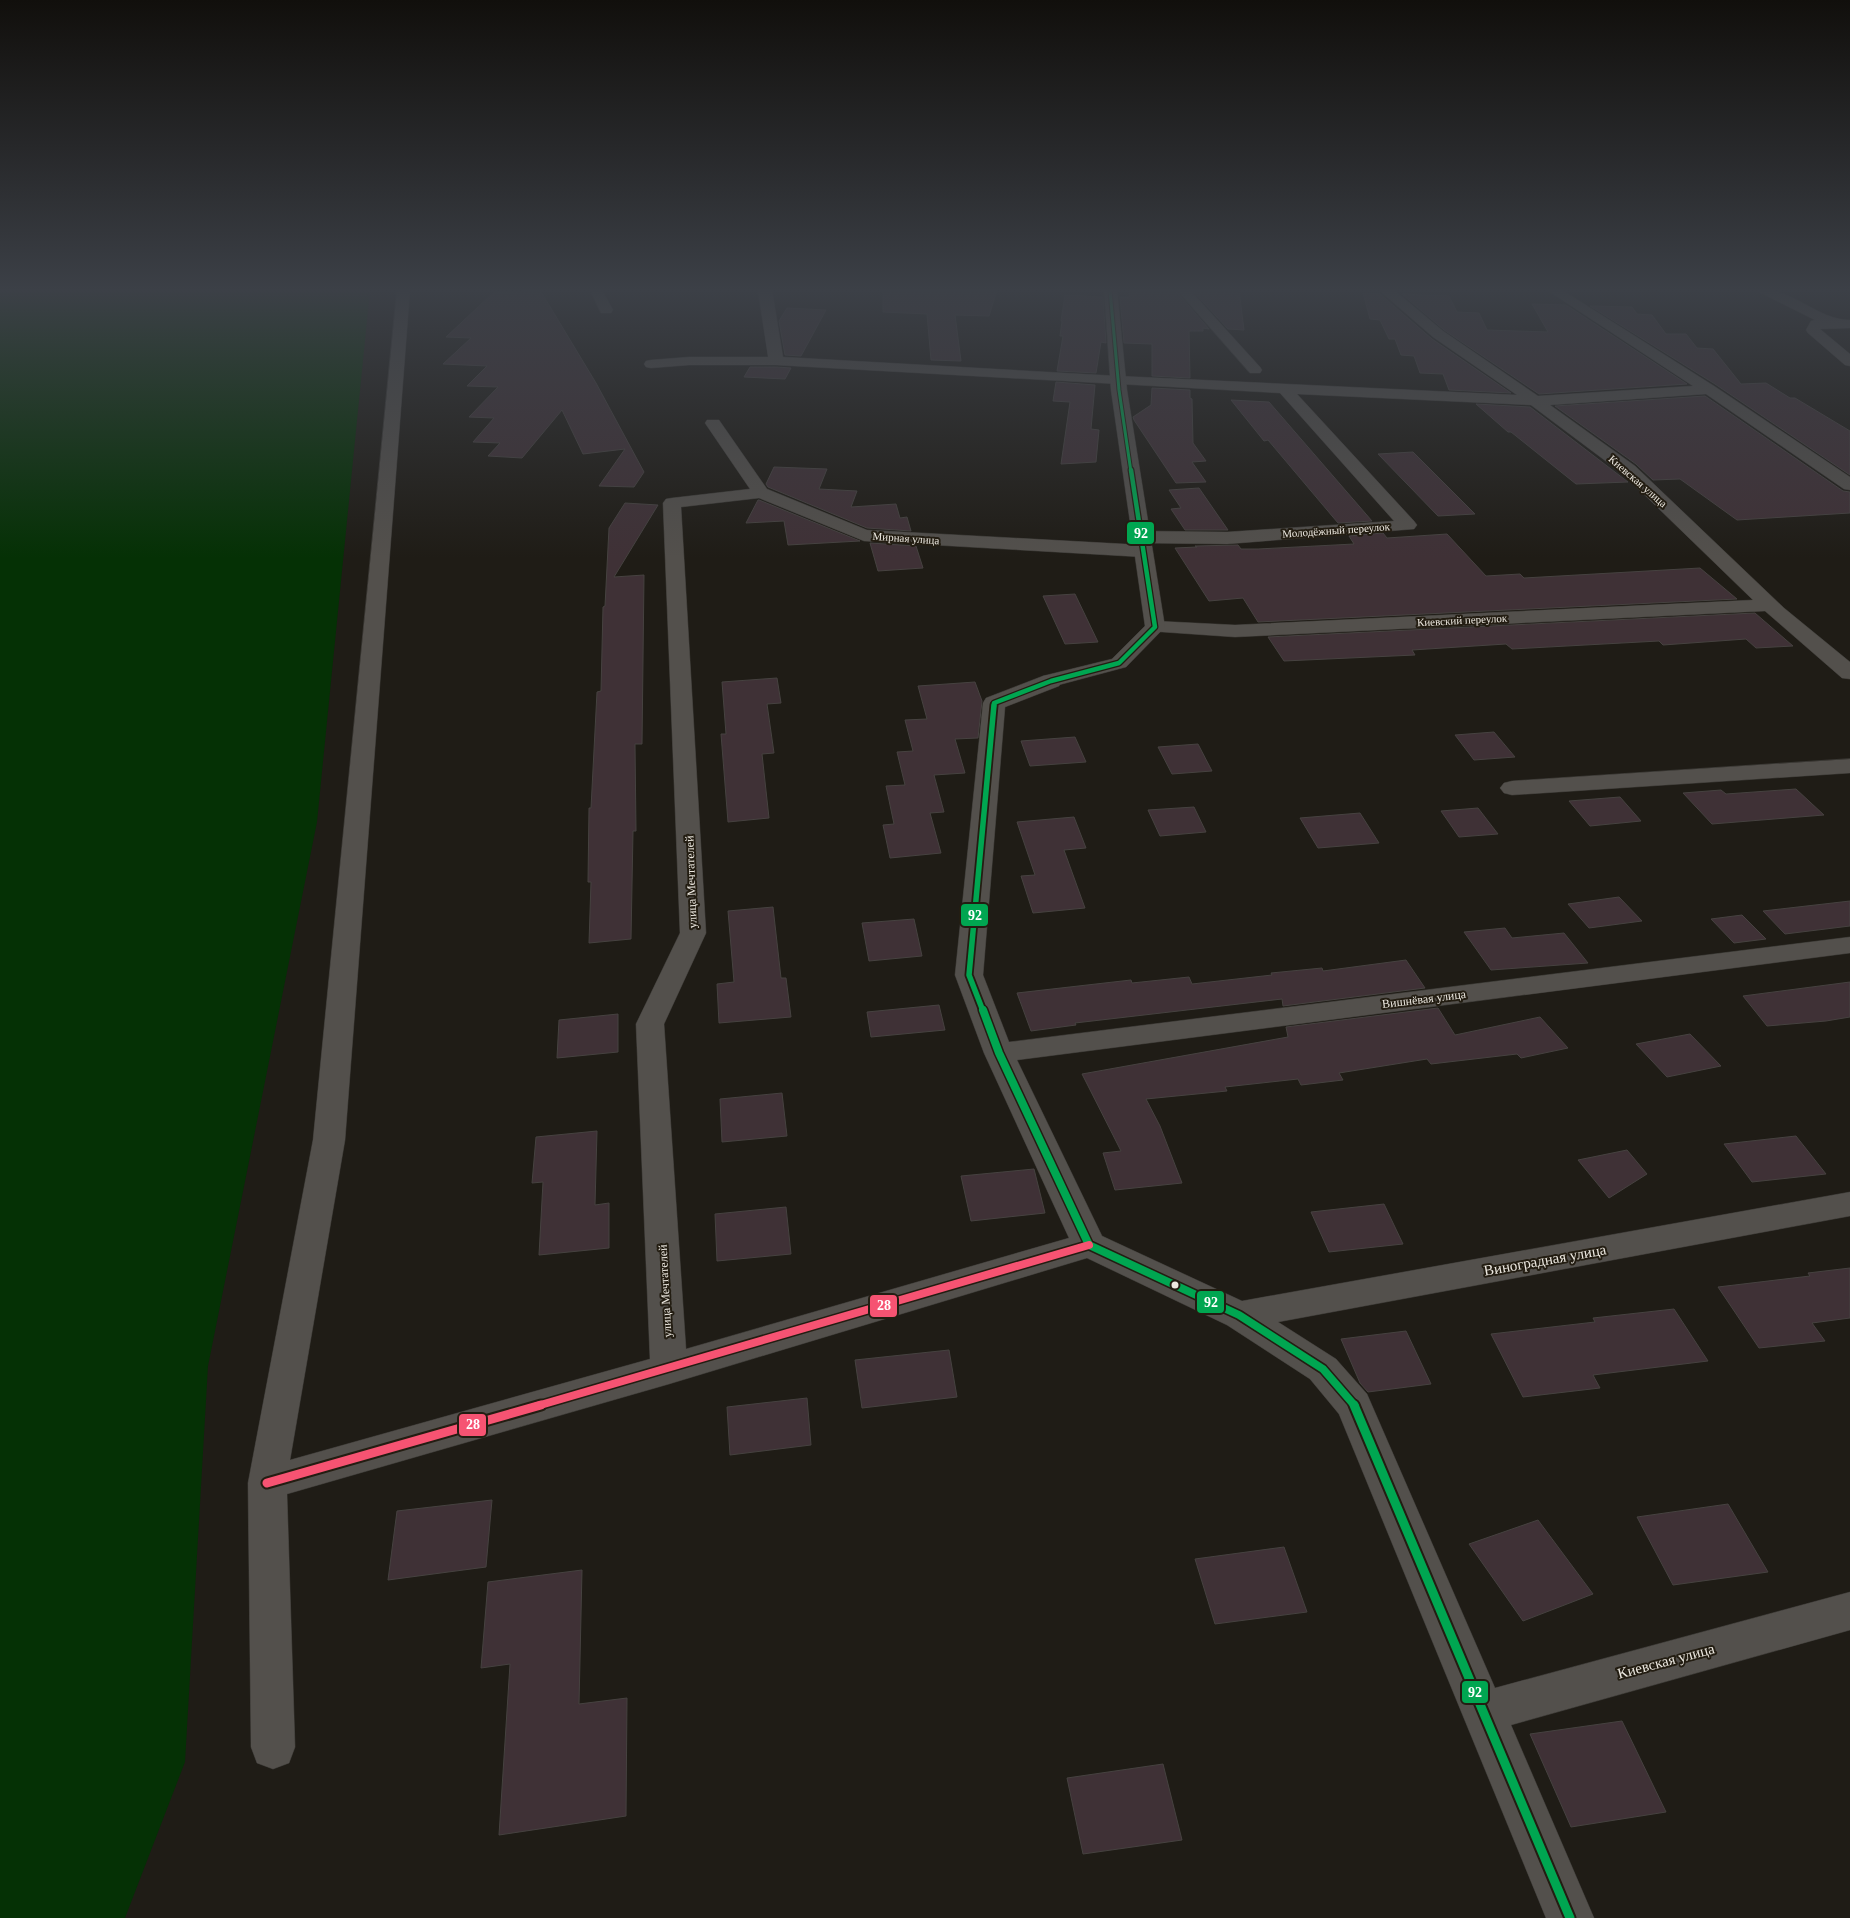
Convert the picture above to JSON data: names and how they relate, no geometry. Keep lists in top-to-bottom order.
{
  "streets": {
    "street": [
      "Киевская улица",
      "Молодёжный переулок",
      "Мирная улица",
      "Киевский переулок",
      "улица Мечтателей",
      "Вишнёвая улица",
      "Виноградная улица"
    ]
  },
  "crossings": [
    ["Киевская улица", "Киевский переулок"],
    ["Молодёжный переулок", "Мирная улица"],
    ["Мирная улица", "улица Мечтателей"]
  ],
  "lines": ["transit line 92", "transit line 28"]
}
